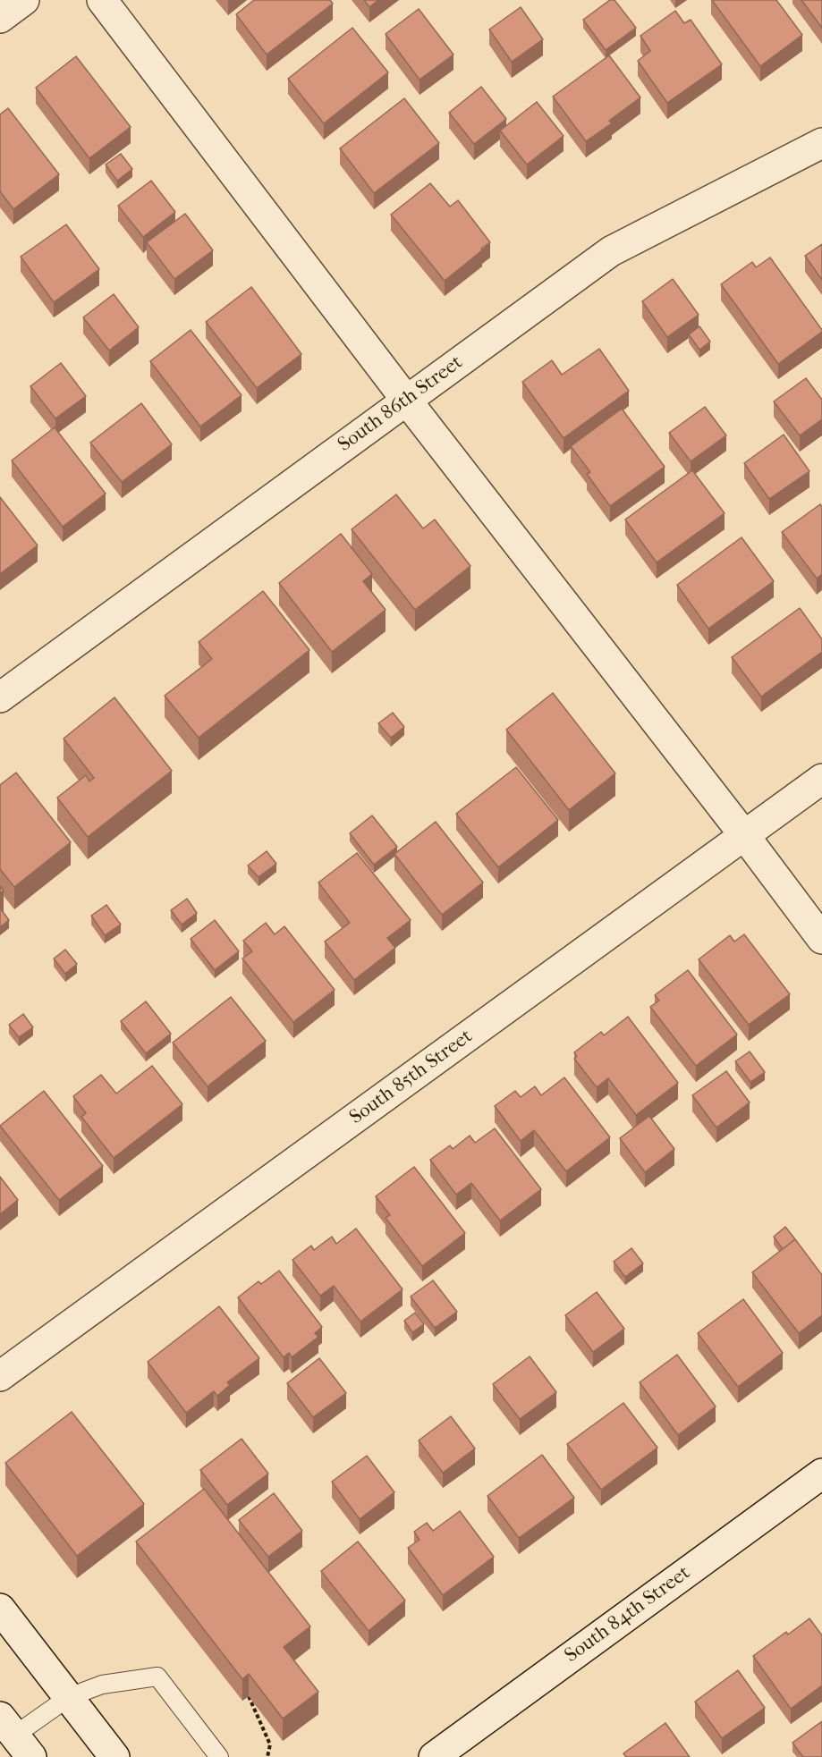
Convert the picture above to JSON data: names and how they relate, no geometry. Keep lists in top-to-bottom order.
{
  "streets": {
    "street": ["South 86th Street", "South 85th Street", "South 84th Street"]
  }
}
